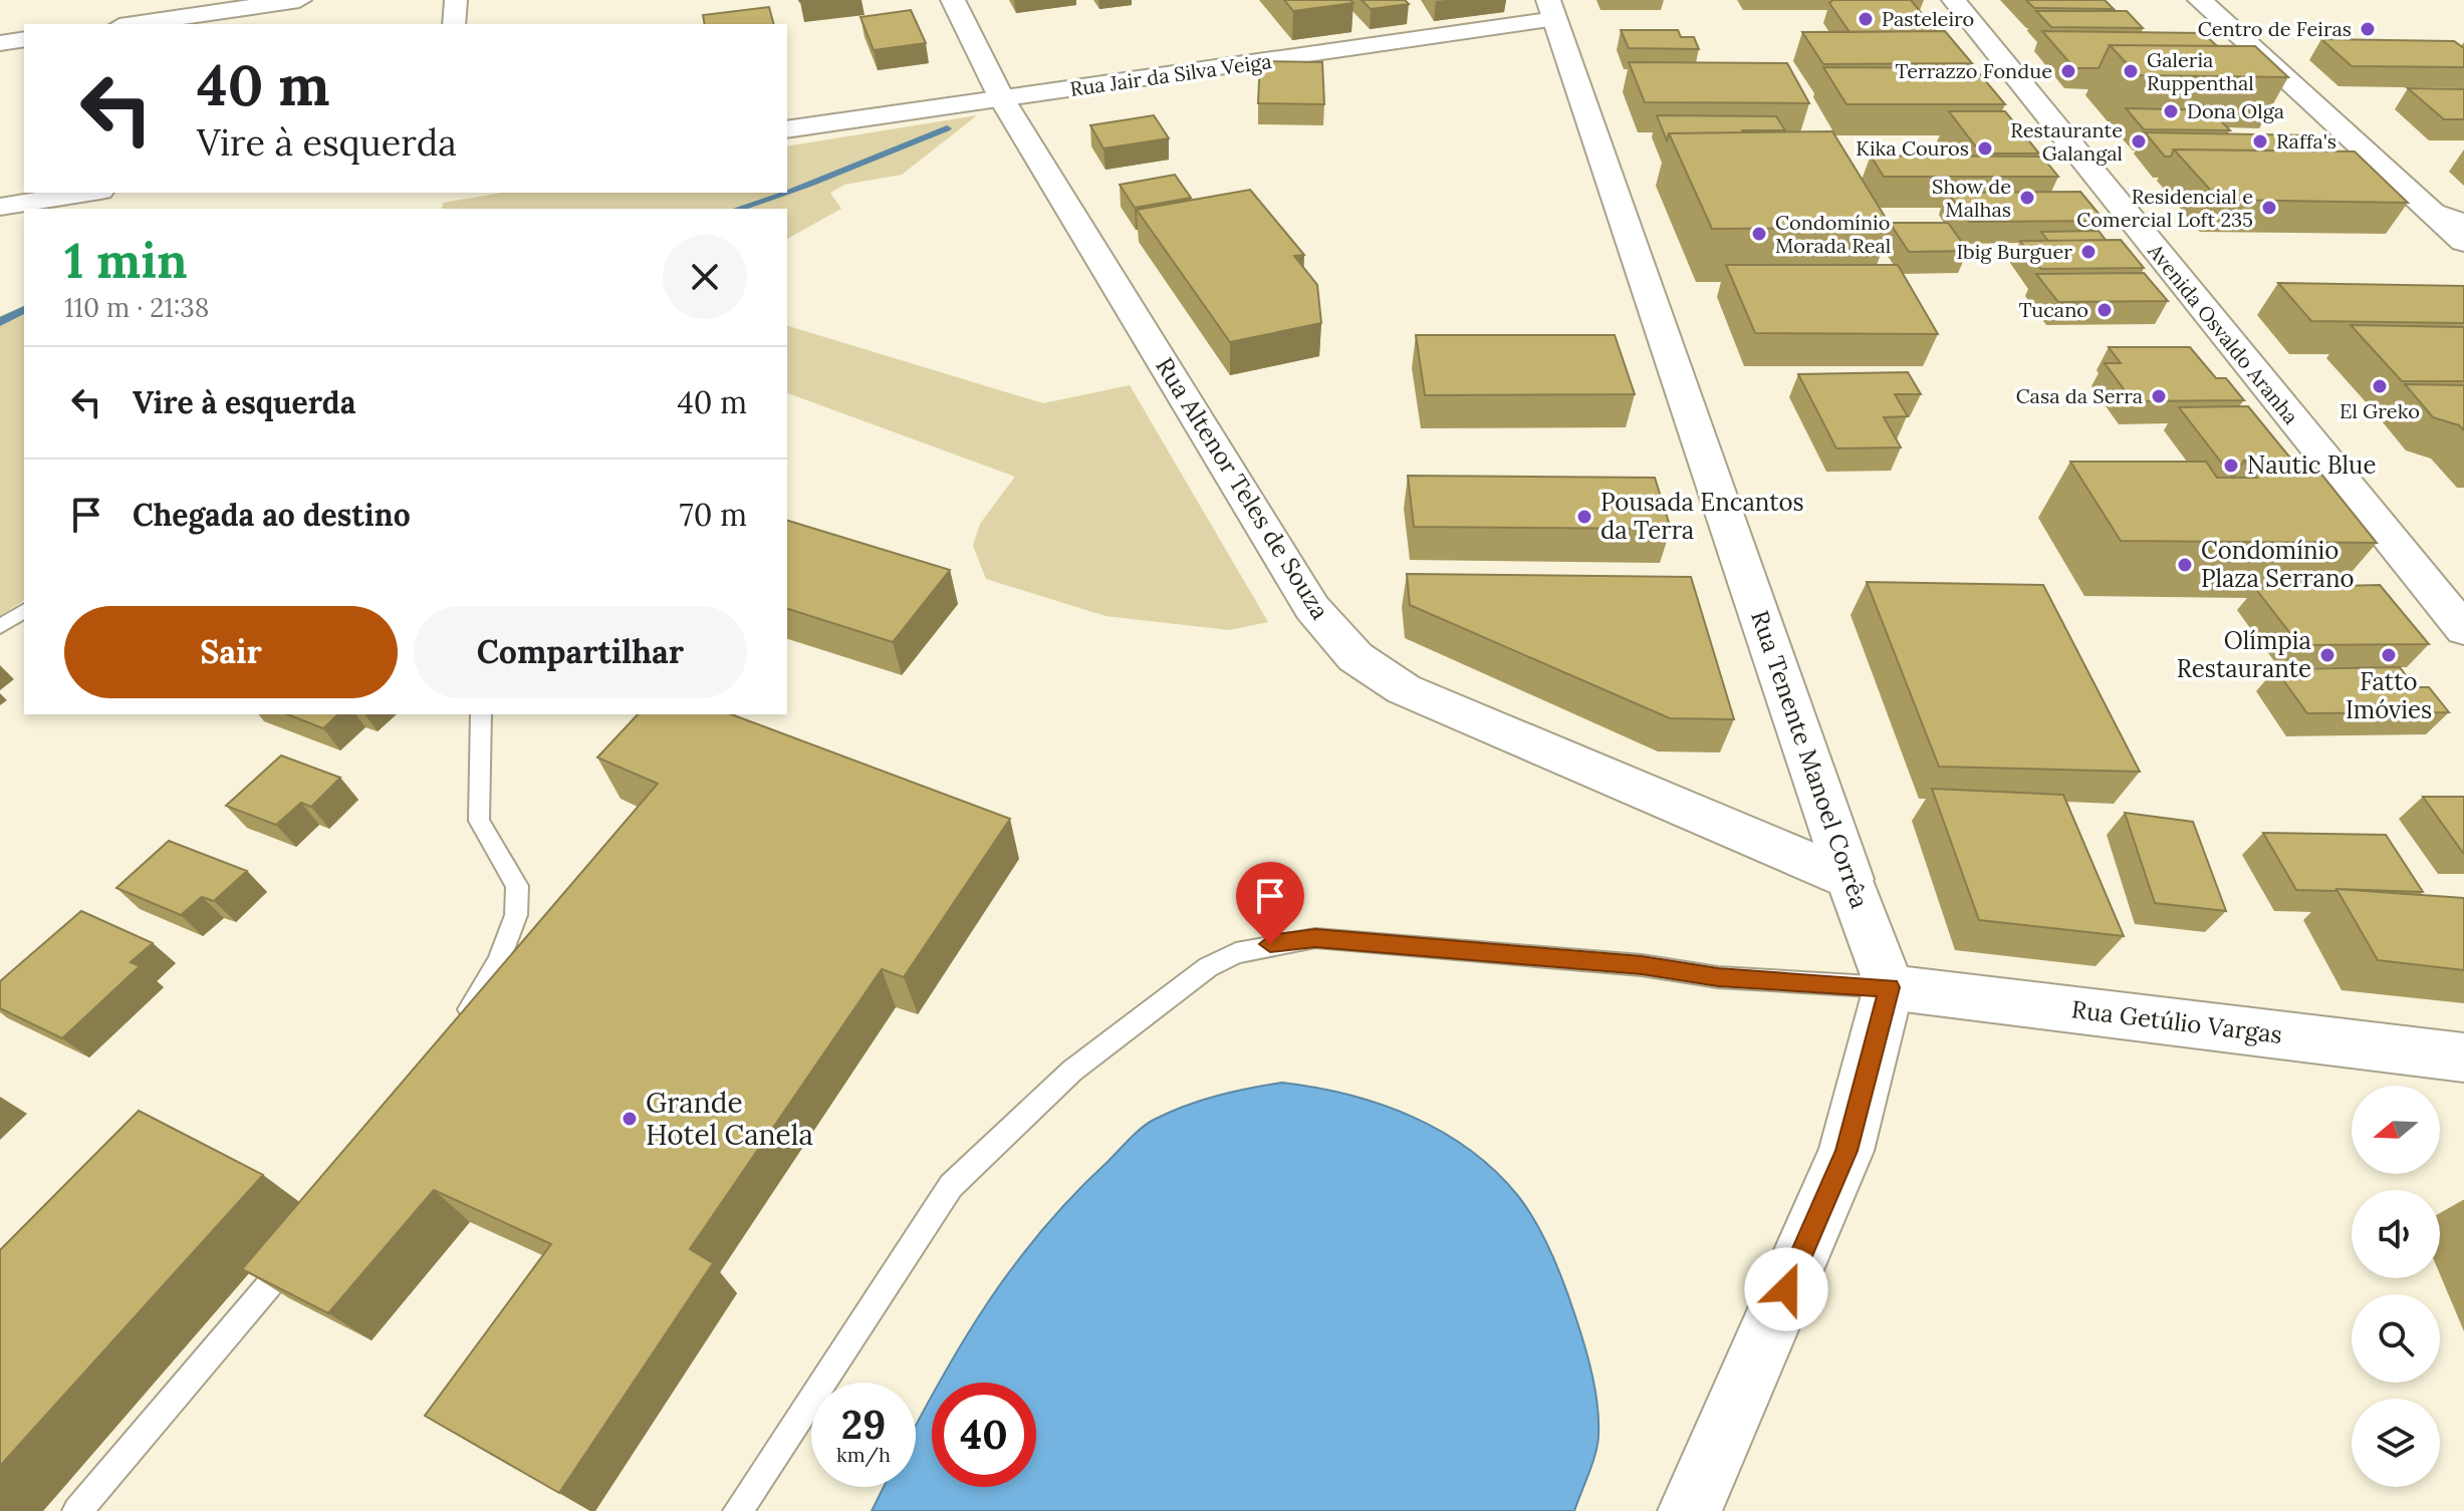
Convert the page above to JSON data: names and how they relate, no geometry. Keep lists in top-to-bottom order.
{
  "streets": {
    "street": [
      "Rua Jair da Silva Veiga",
      "Avenida Osvaldo Aranha",
      "Rua Altenor Teles de Souza",
      "Rua Tenente Manoel Corrêa",
      "Rua Getúlio Vargas"
    ]
  },
  "crossings": [
    ["Rua Jair da Silva Veiga", "Rua Altenor Teles de Souza"],
    ["Rua Jair da Silva Veiga", "Rua Tenente Manoel Corrêa"],
    ["Rua Altenor Teles de Souza", "Rua Tenente Manoel Corrêa"],
    ["Rua Tenente Manoel Corrêa", "Rua Getúlio Vargas"]
  ],
  "places": [
    "Pasteleiro",
    "Centro de Feiras",
    "Terrazzo Fondue",
    "Galeria Ruppenthal",
    "Dona Olga",
    "Restaurante Galangal",
    "Raffa's",
    "Kika Couros",
    "Show de Malhas",
    "Residencial e Comercial Loft 235",
    "Condomínio Morada Real",
    "Ibig Burguer",
    "Tucano",
    "El Greko",
    "Casa da Serra",
    "Nautic Blue",
    "Pousada Encantos da Terra",
    "Condomínio Plaza Serrano",
    "Olímpia Restaurante",
    "Fatto Imóvies",
    "Grande Hotel Canela"
  ],
  "north": "left",
  "page": {
    "turn": ["40 m", "Vire à esquerda"],
    "heading": ["1 min", "110 m · 21:38"],
    "list": [
      {
        "name": "Vire à esquerda",
        "value": "40 m"
      },
      {
        "name": "Chegada ao destino",
        "value": "70 m"
      }
    ],
    "buttons": ["Sair", "Compartilhar"],
    "speed": "29 km/h",
    "limit": "40"
  }
}
